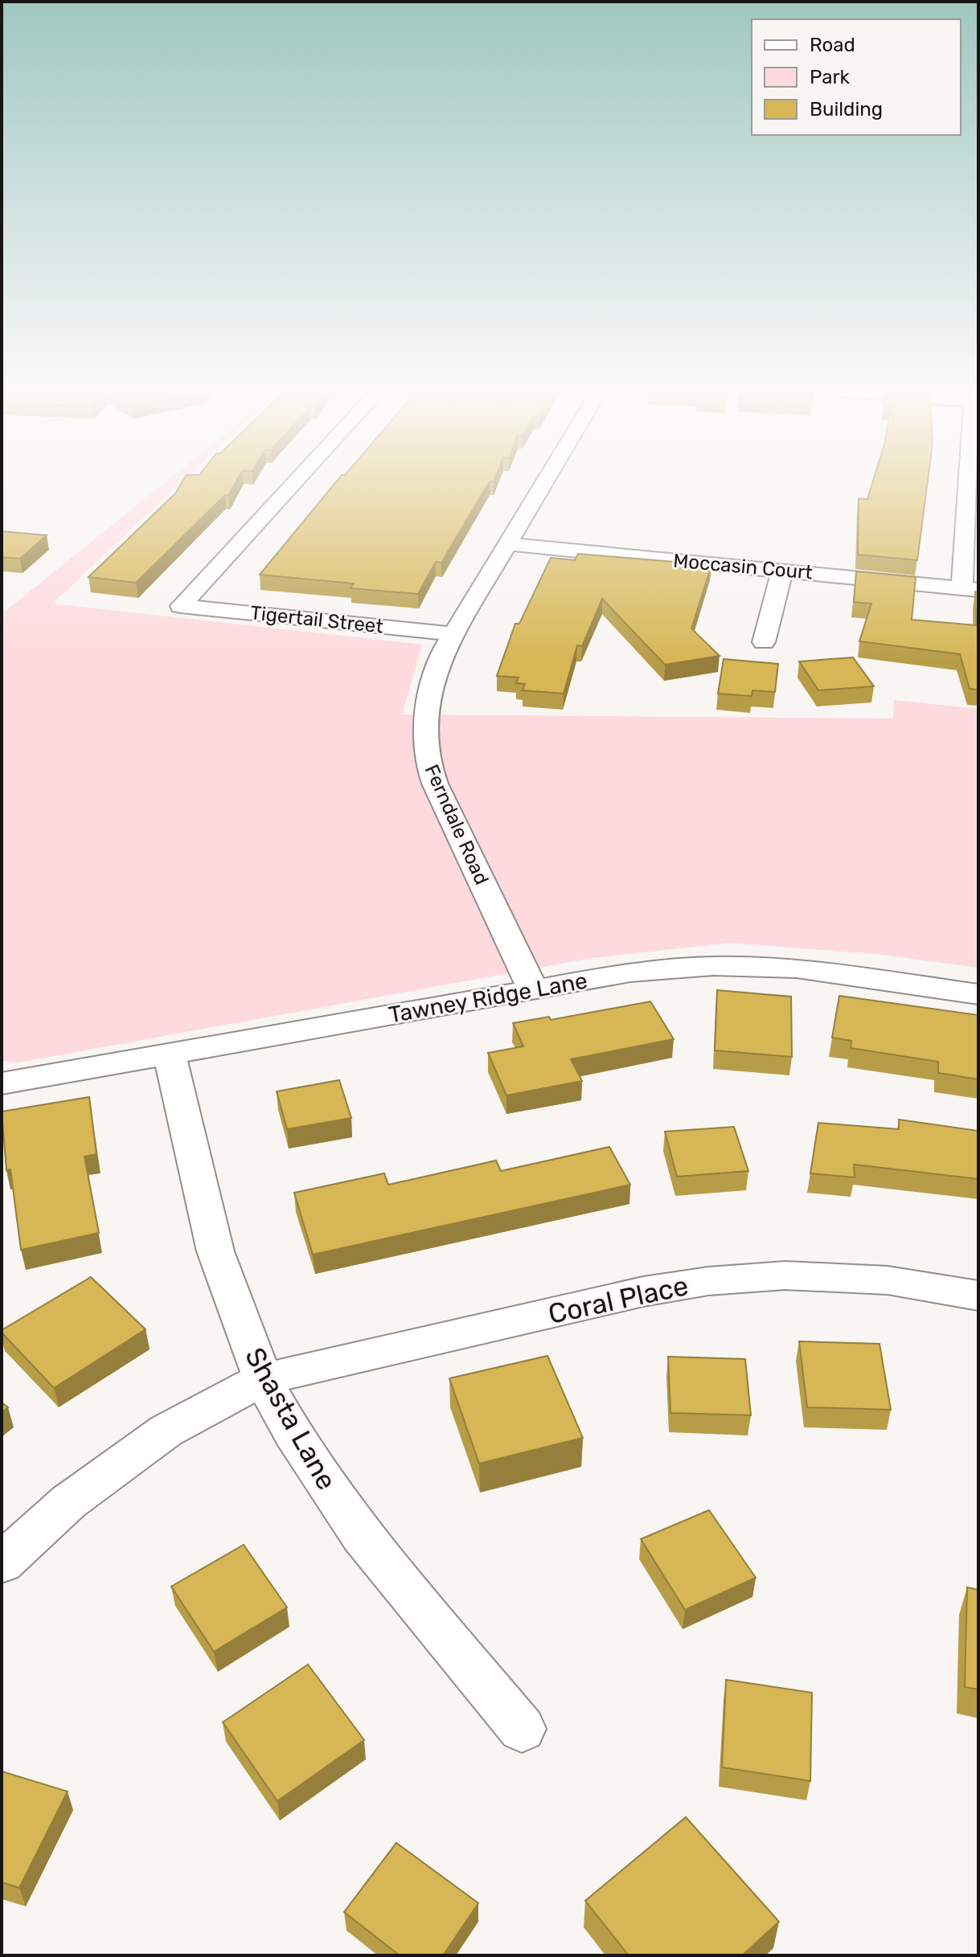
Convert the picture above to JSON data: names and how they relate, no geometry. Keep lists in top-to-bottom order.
{
  "streets": {
    "street": [
      "Moccasin Court",
      "Tigertail Street",
      "Ferndale Road",
      "Tawney Ridge Lane",
      "Coral Place",
      "Shasta Lane"
    ]
  },
  "crossings": [
    ["Moccasin Court", "Ferndale Road"],
    ["Tigertail Street", "Ferndale Road"],
    ["Ferndale Road", "Tawney Ridge Lane"],
    ["Tawney Ridge Lane", "Shasta Lane"],
    ["Coral Place", "Shasta Lane"]
  ],
  "legend": ["Road", "Park", "Building"]
}
